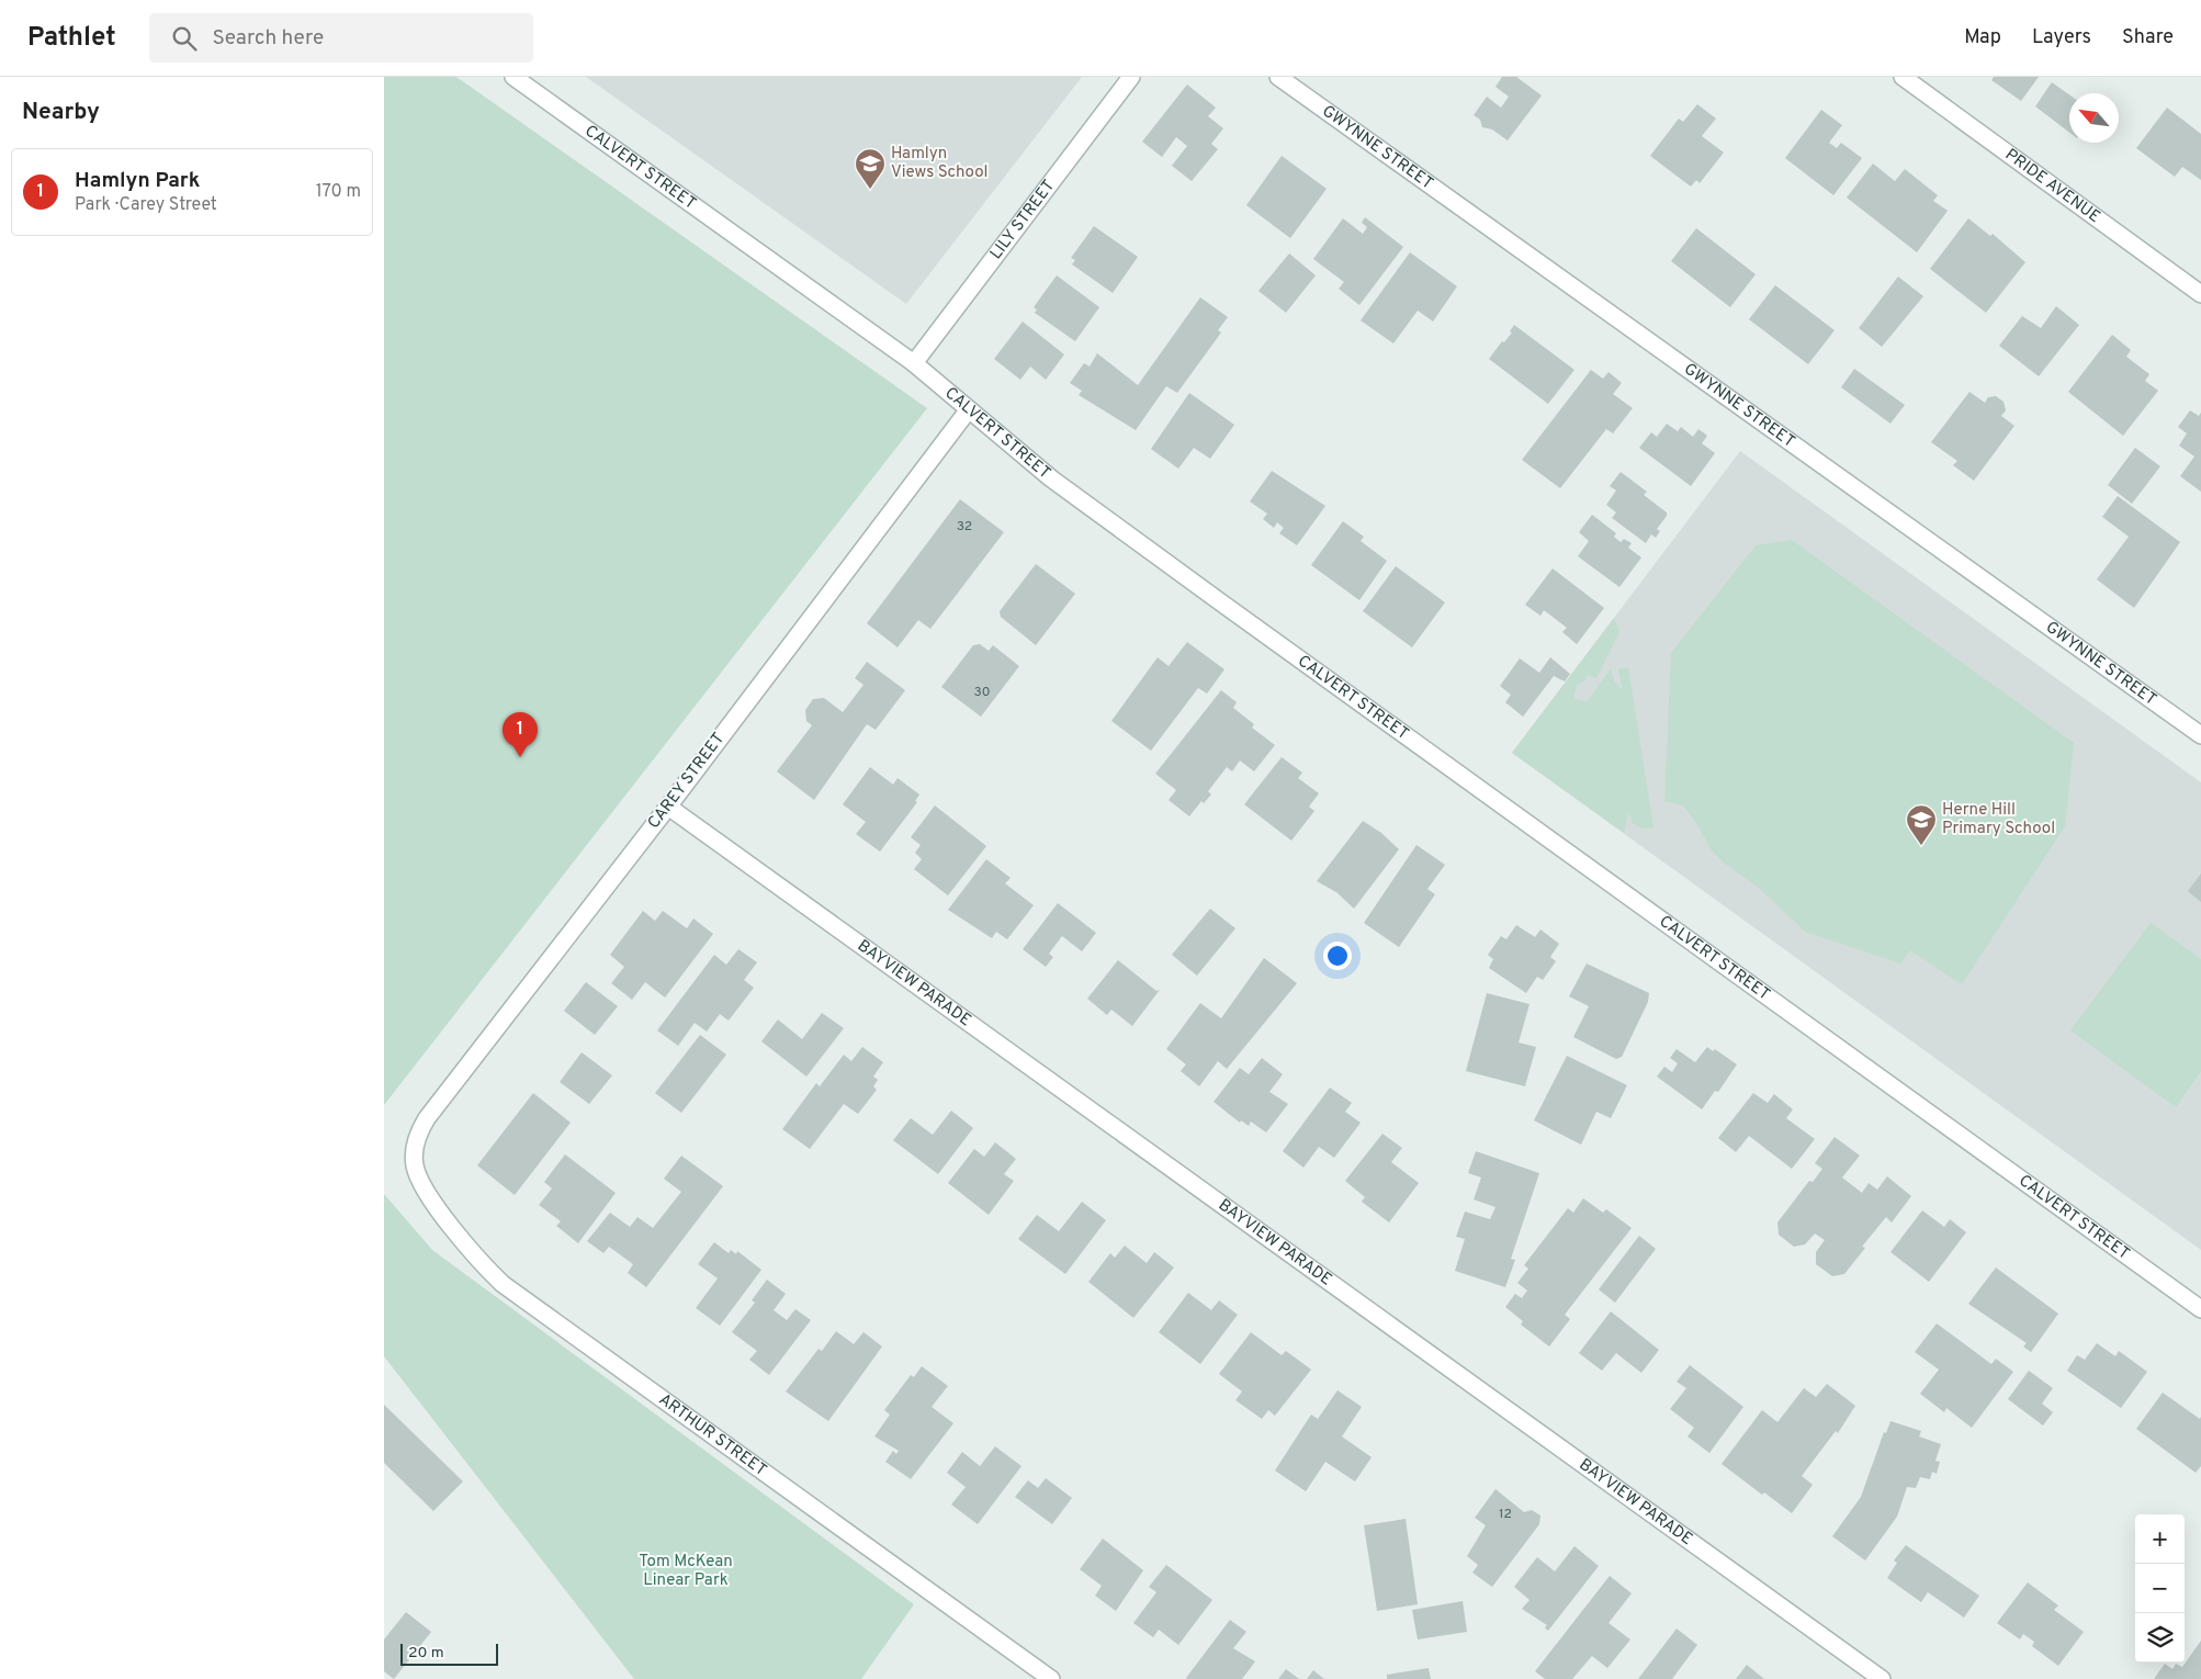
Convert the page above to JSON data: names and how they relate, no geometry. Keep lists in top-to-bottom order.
{
  "streets": {
    "street": [
      "GWYNNE STREET",
      "CALVERT STREET",
      "PRIDE AVENUE",
      "LILY STREET",
      "CAREY STREET",
      "BAYVIEW PARADE",
      "ARTHUR STREET"
    ]
  },
  "crossings": [
    ["CALVERT STREET", "LILY STREET"],
    ["CALVERT STREET", "CAREY STREET"],
    ["CAREY STREET", "BAYVIEW PARADE"],
    ["CAREY STREET", "ARTHUR STREET"]
  ],
  "parks": ["Tom McKean Linear Park"],
  "places": {
    "school or university": ["Hamlyn Views School", "Herne Hill Primary School"]
  },
  "house_numbers": ["32", "30", "12"],
  "scale_bar": "20 m",
  "north": "top left",
  "page": {
    "header": "Pathlet",
    "search": "Search here",
    "nav": ["Map", "Layers", "Share"],
    "heading": "Nearby",
    "list": [
      {
        "mark": "1",
        "name": "Hamlyn Park",
        "note": "Park · Carey Street",
        "value": "170 m"
      }
    ],
    "pins": "1",
    "map_buttons": ["+", "−"],
    "scale": "20 m"
  }
}
